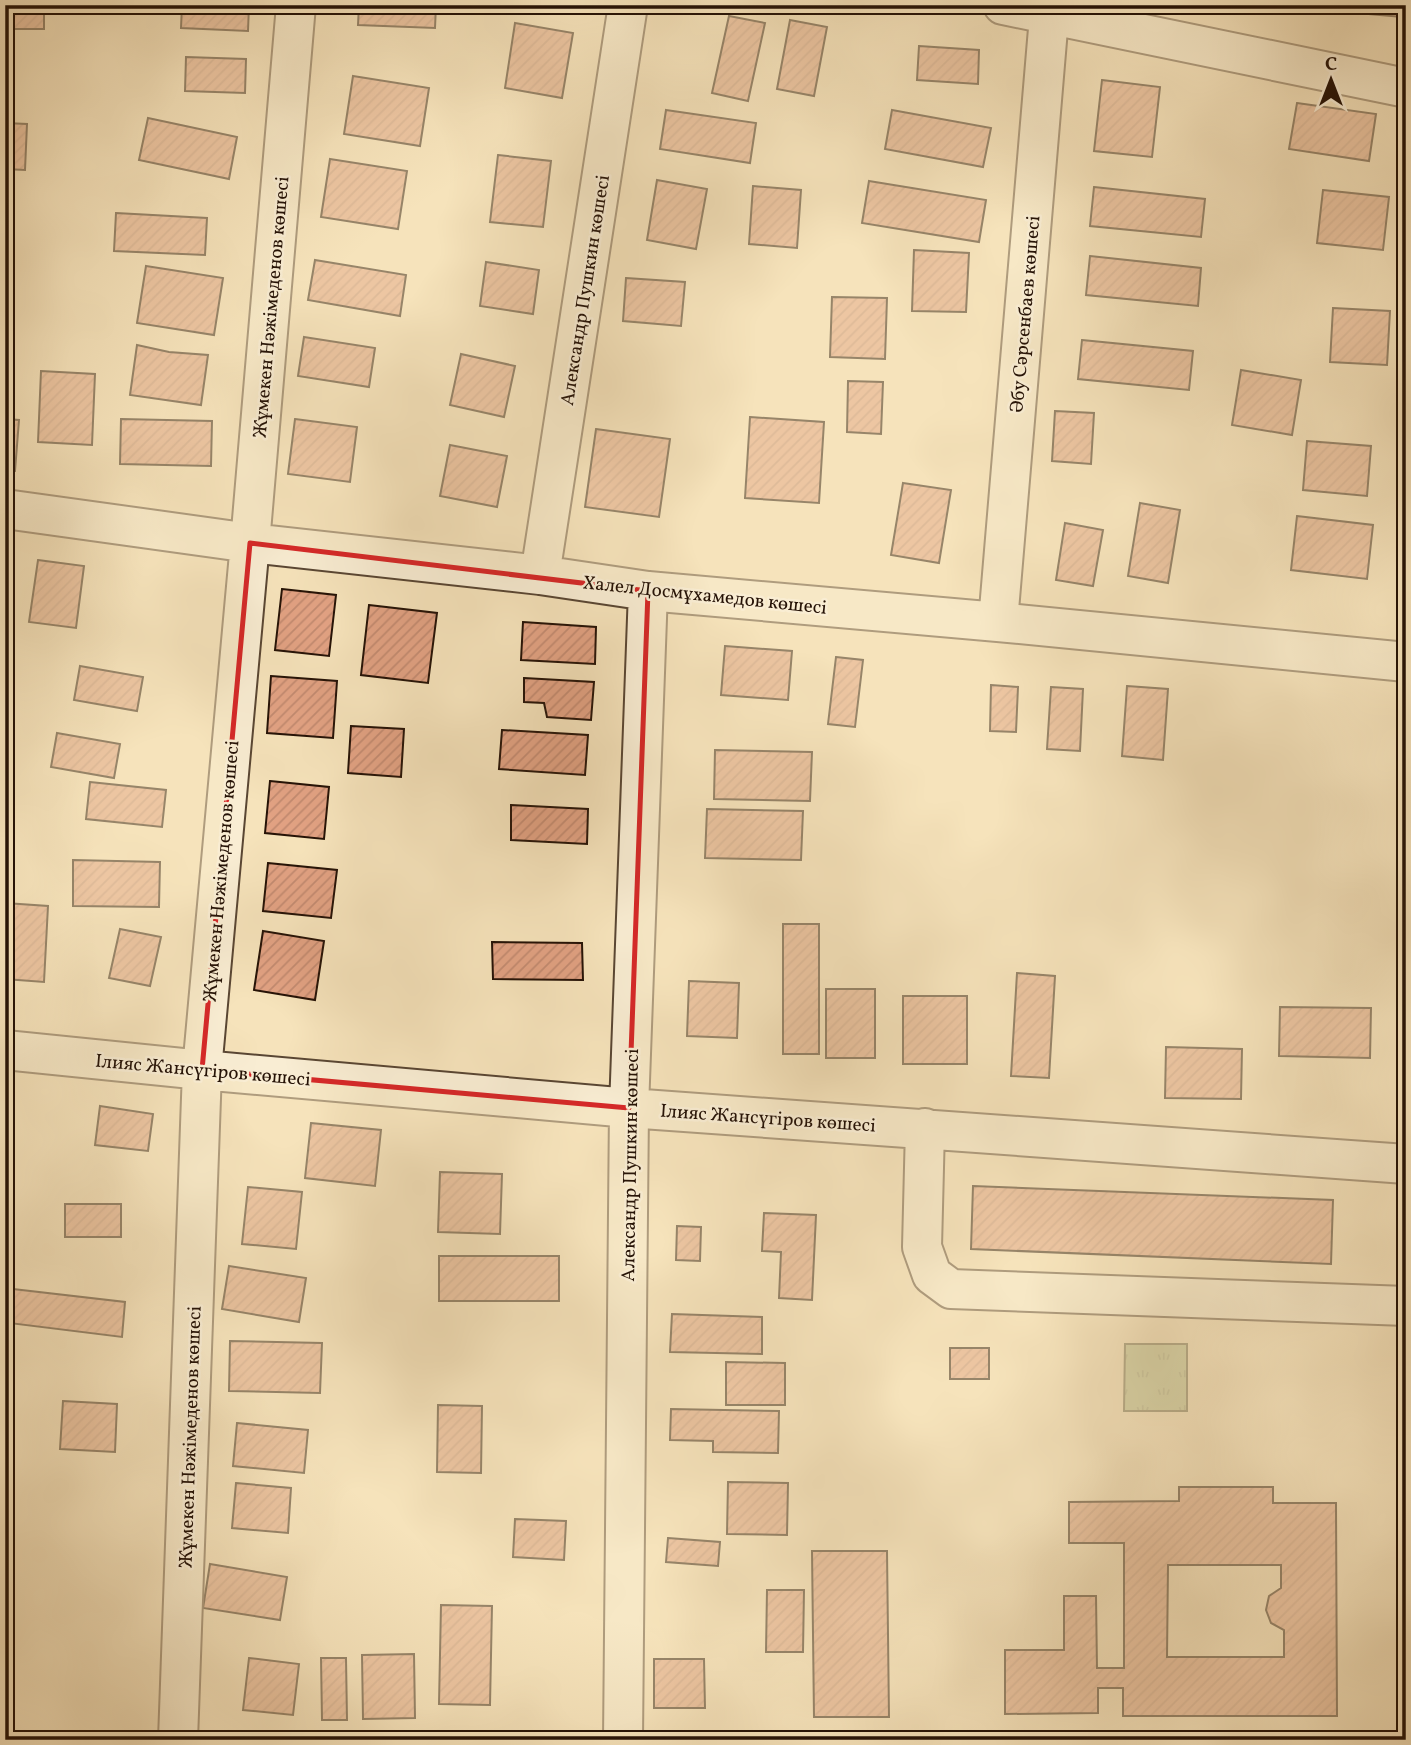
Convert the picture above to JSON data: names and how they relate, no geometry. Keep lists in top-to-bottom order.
{
  "streets": {
    "street": [
      "Александр Пушкин көшесі",
      "Жұмекен Нәжімеденов көшесі",
      "Әбу Сәрсенбаев көшесі",
      "Халел Досмұхамедов көшесі",
      "Ілияс Жансүгіров көшесі"
    ]
  },
  "crossings": [
    ["Александр Пушкин көшесі", "Халел Досмұхамедов көшесі"],
    ["Александр Пушкин көшесі", "Ілияс Жансүгіров көшесі"],
    ["Жұмекен Нәжімеденов көшесі", "Халел Досмұхамедов көшесі"],
    ["Жұмекен Нәжімеденов көшесі", "Ілияс Жансүгіров көшесі"],
    ["Әбу Сәрсенбаев көшесі", "Халел Досмұхамедов көшесі"]
  ],
  "north": "top"
}
